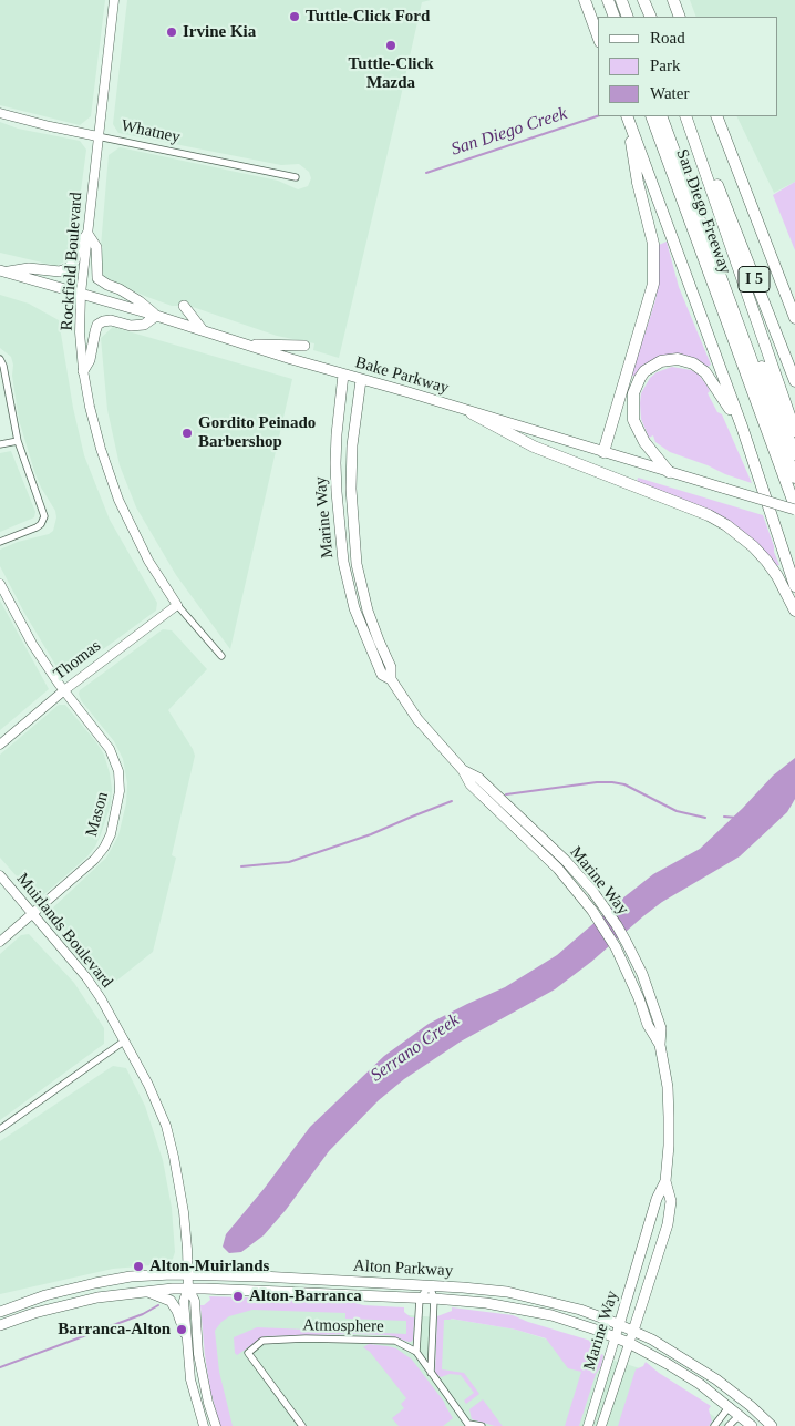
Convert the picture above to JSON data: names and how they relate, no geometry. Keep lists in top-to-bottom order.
{
  "streets": {
    "highway": ["San Diego Freeway", "I 5"],
    "main road": [
      "Whatney",
      "Rockfield Boulevard",
      "Bake Parkway",
      "Marine Way",
      "Thomas",
      "Mason",
      "Muirlands Boulevard",
      "Alton Parkway"
    ],
    "street": ["Atmosphere"]
  },
  "crossings": [
    ["Whatney", "Rockfield Boulevard"],
    ["San Diego Freeway", "Bake Parkway"],
    ["Rockfield Boulevard", "Bake Parkway"],
    ["Rockfield Boulevard", "Thomas"],
    ["Bake Parkway", "Marine Way"],
    ["Marine Way", "Alton Parkway"],
    ["Thomas", "Mason"],
    ["Mason", "Muirlands Boulevard"],
    ["Muirlands Boulevard", "Alton Parkway"]
  ],
  "water": ["San Diego Creek", "Serrano Creek"],
  "places": [
    "Tuttle-Click Ford",
    "Irvine Kia",
    "Tuttle-Click Mazda",
    "Gordito Peinado Barbershop",
    "Alton-Muirlands",
    "Alton-Barranca",
    "Barranca-Alton"
  ],
  "legend": ["Road", "Park", "Water"]
}
